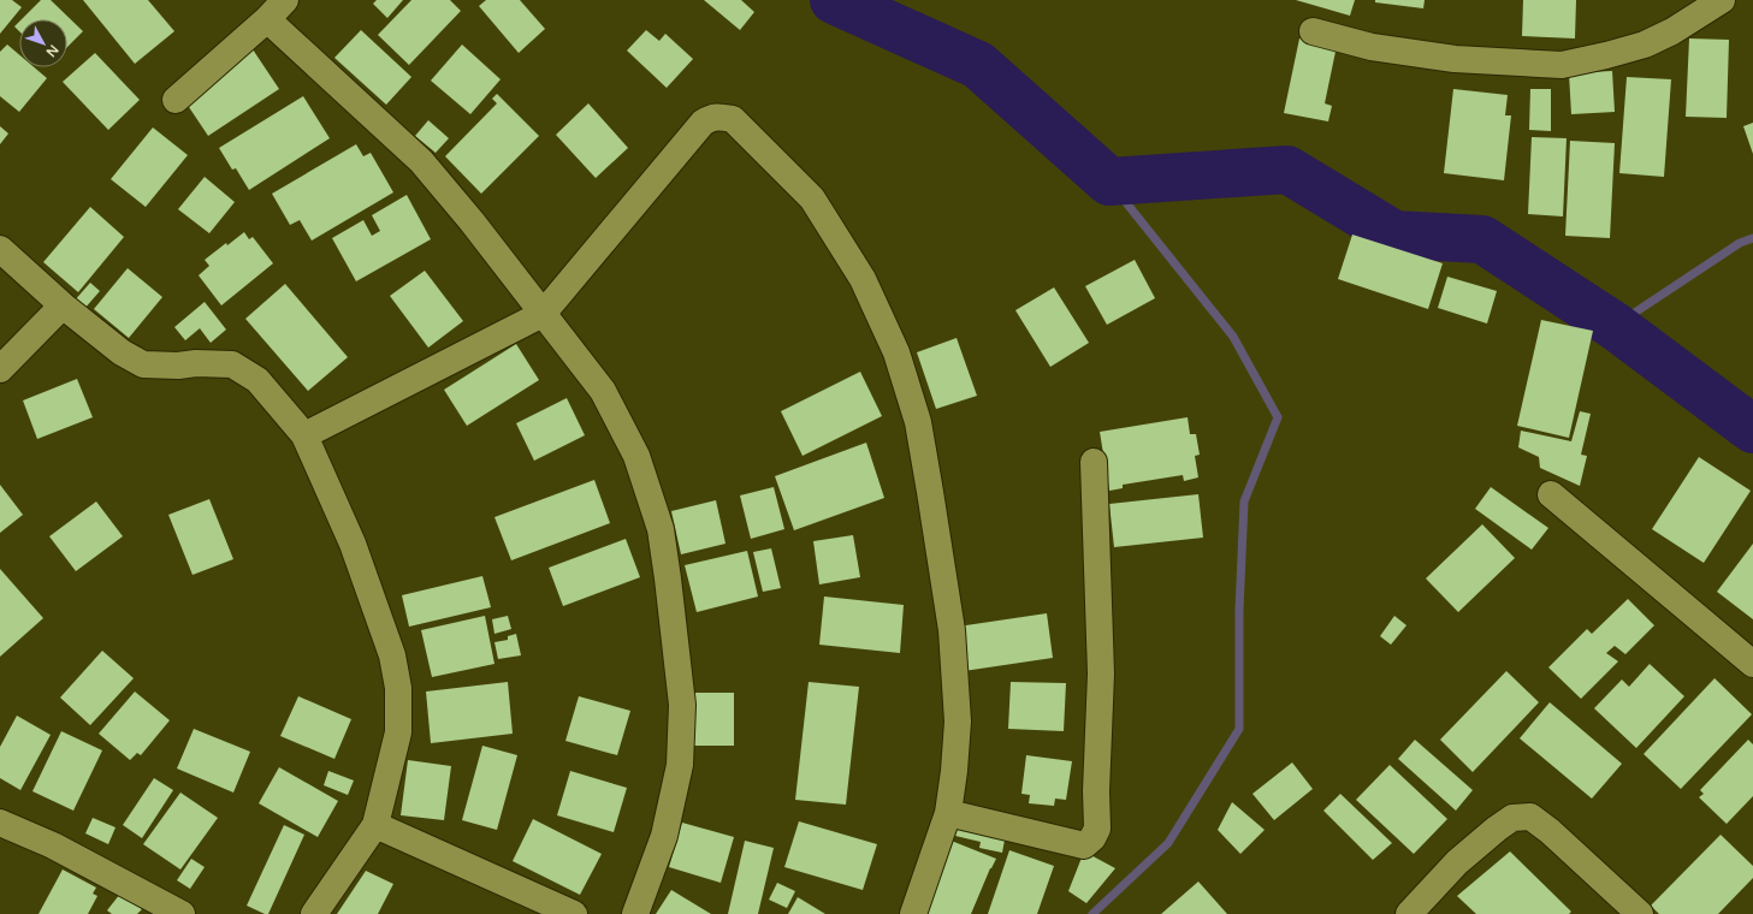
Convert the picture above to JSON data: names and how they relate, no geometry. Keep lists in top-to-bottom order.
{
  "north": "bottom right"
}
